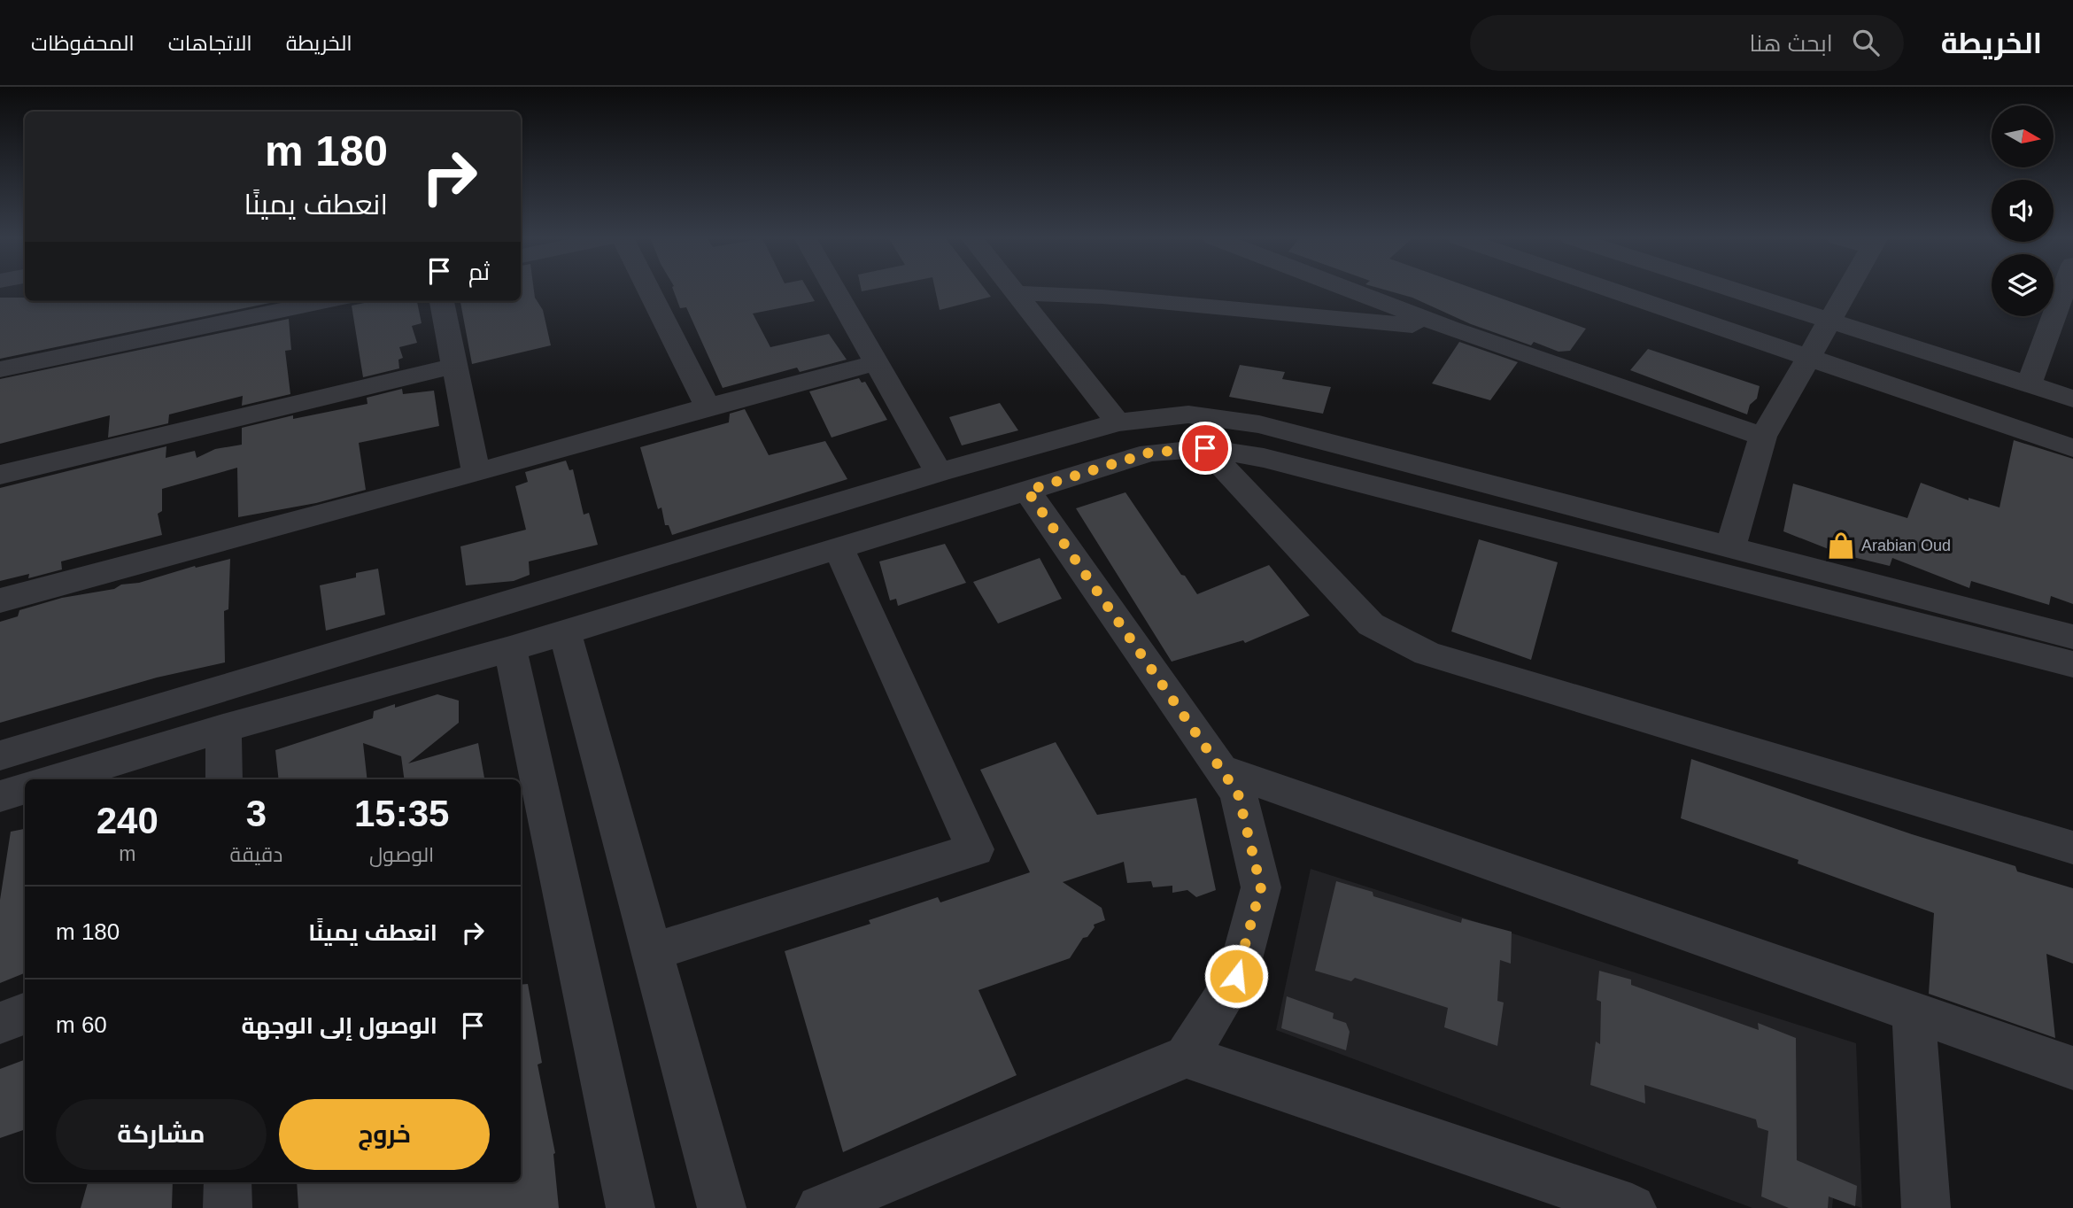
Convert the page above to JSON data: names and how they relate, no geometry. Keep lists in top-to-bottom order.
{
  "places": {
    "shop": ["Arabian Oud"]
  },
  "north": "right",
  "page": {
    "header": "الخريطة",
    "search": "ابحث هنا",
    "nav": ["الخريطة", "الاتجاهات", "المحفوظات"],
    "turn": ["180 m", "انعطف يمينًا"],
    "then": "ثم",
    "eta": [
      "15:35",
      "الوصول",
      "3",
      "دقيقة",
      "240",
      "m"
    ],
    "list": [
      {
        "name": "انعطف يمينًا",
        "value": "180 m"
      },
      {
        "name": "الوصول إلى الوجهة",
        "value": "60 m"
      }
    ],
    "buttons": ["خروج", "مشاركة"]
  }
}
